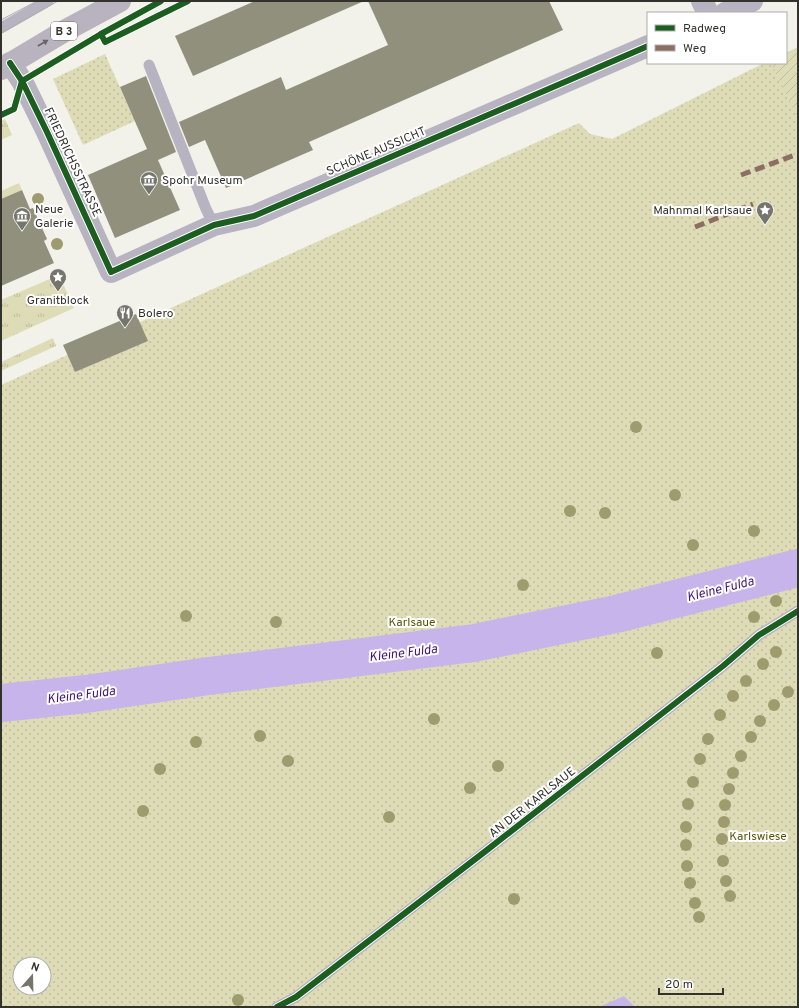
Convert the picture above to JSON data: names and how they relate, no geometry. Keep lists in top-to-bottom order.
{
  "streets": {
    "main road": ["B 3"],
    "street": ["SCHÖNE AUSSICHT", "FRIEDRICHSSTRASSE"],
    "lane": ["AN DER KARLSAUE"]
  },
  "crossings": [
    ["B 3", "FRIEDRICHSSTRASSE"],
    ["SCHÖNE AUSSICHT", "FRIEDRICHSSTRASSE"]
  ],
  "water": ["Kleine Fulda"],
  "parks": ["Karlsaue", "Karlswiese"],
  "places": {
    "museum": ["Spohr Museum", "Neue Galerie"],
    "place": ["Mahnmal Karlsaue", "Granitblock"],
    "restaurant": ["Bolero"]
  },
  "legend": ["Radweg", "Weg"],
  "scale_bar": "20 m",
  "north": "top"
}
